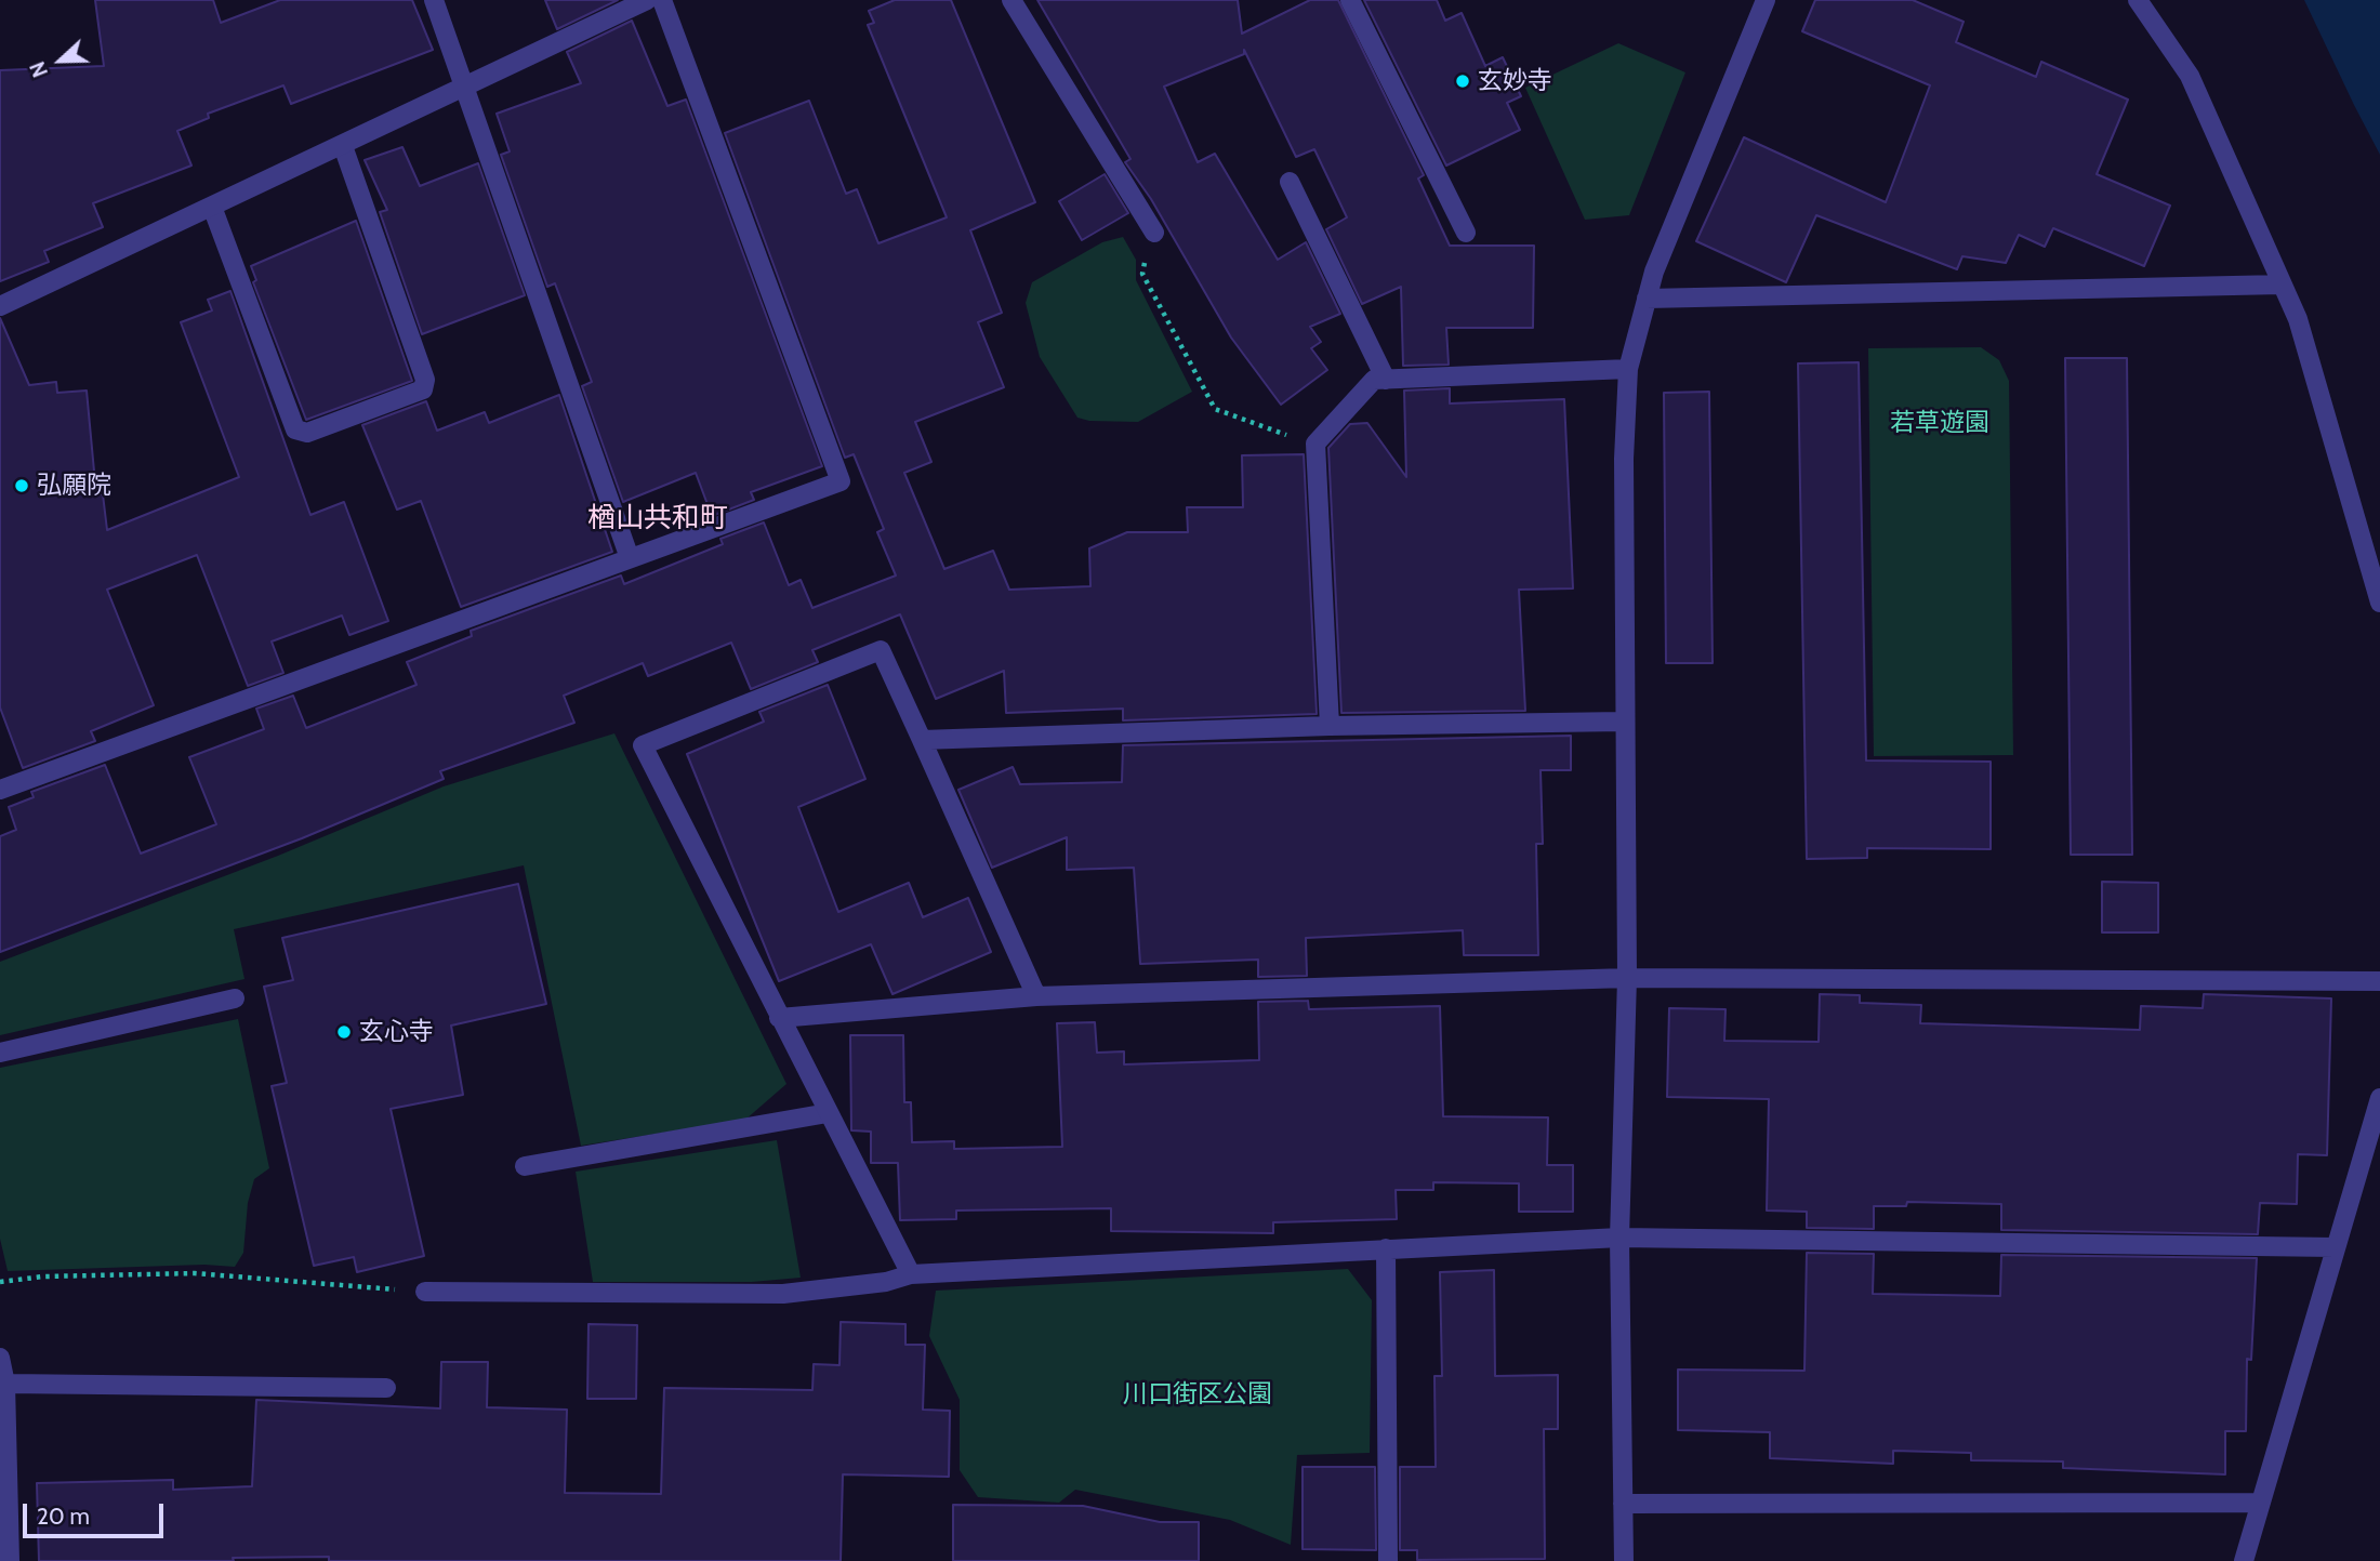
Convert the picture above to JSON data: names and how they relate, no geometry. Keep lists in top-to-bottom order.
{
  "districts": ["楢山共和町"],
  "parks": ["若草遊園", "川口街区公園"],
  "places": ["玄妙寺", "弘願院", "玄心寺"],
  "scale_bar": "20 m",
  "north": "left"
}
